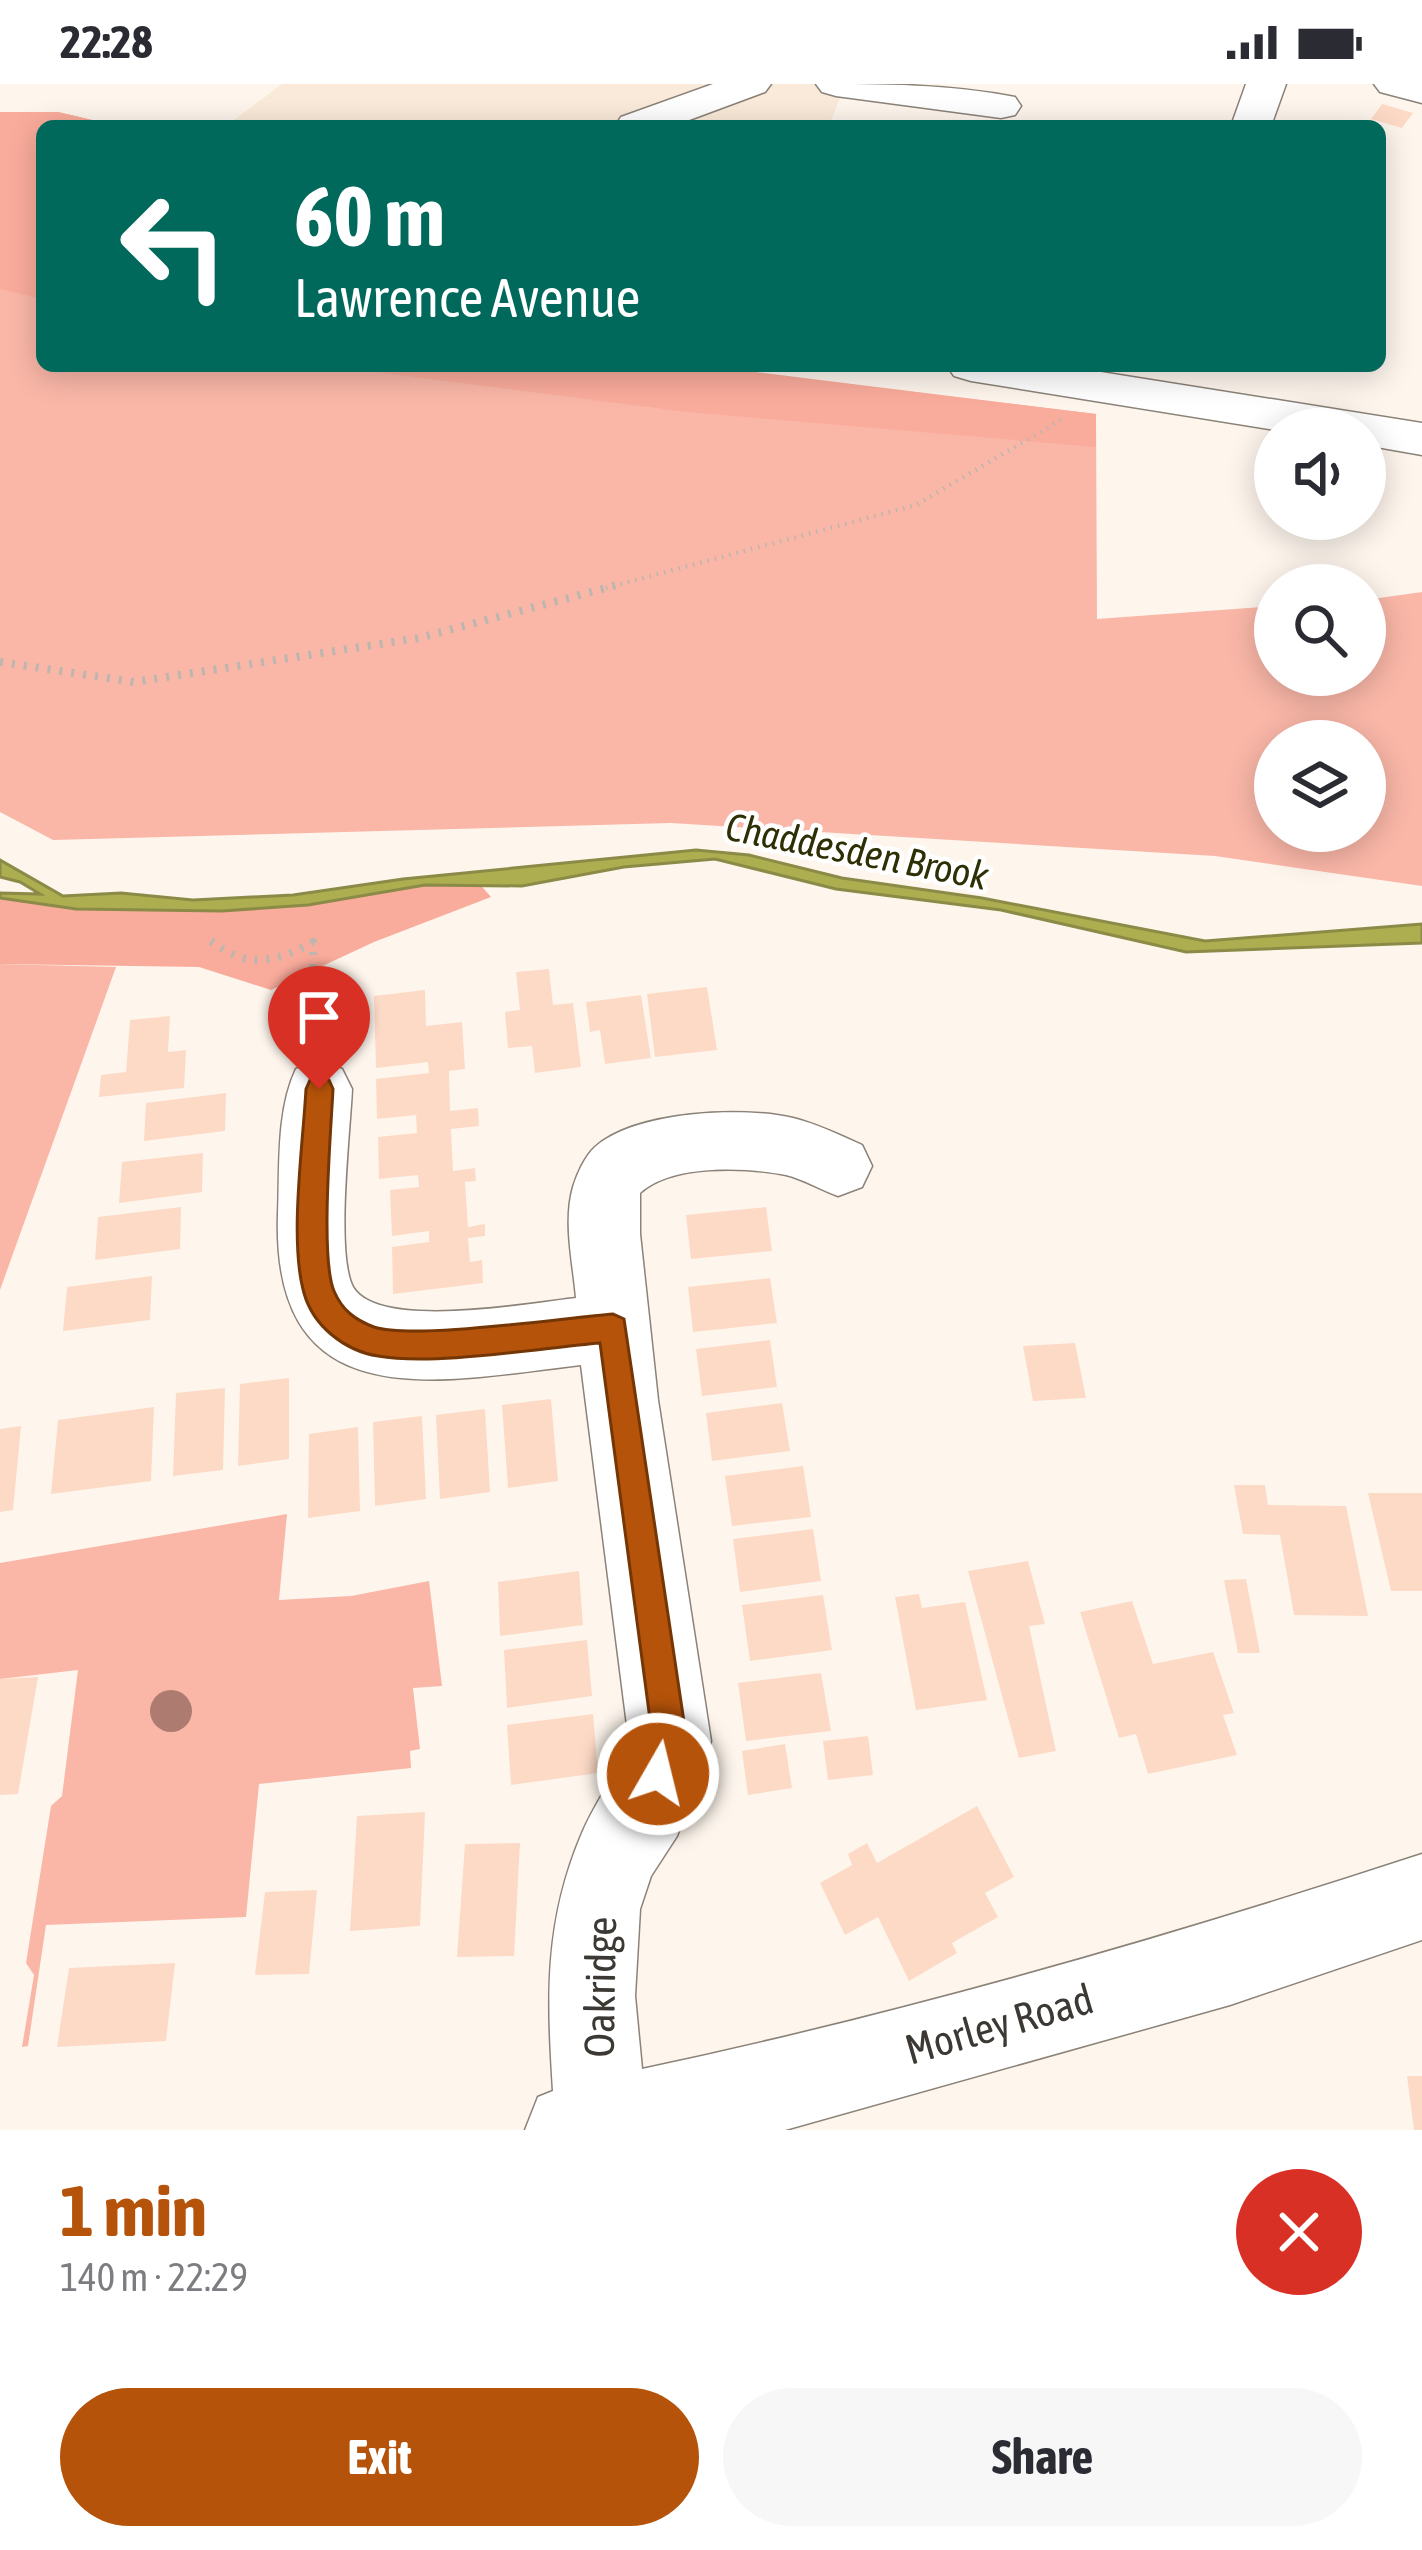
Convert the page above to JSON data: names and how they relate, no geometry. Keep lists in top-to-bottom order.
{
  "streets": {
    "street": ["Oakridge", "Morley Road"]
  },
  "crossings": [
    ["Oakridge", "Morley Road"]
  ],
  "water": ["Chaddesden Brook"],
  "page": {
    "status": "22:28",
    "turn": ["60 m", "Lawrence Avenue"],
    "heading": ["1 min", "140 m · 22:29"],
    "buttons": ["Exit", "Share"]
  }
}
